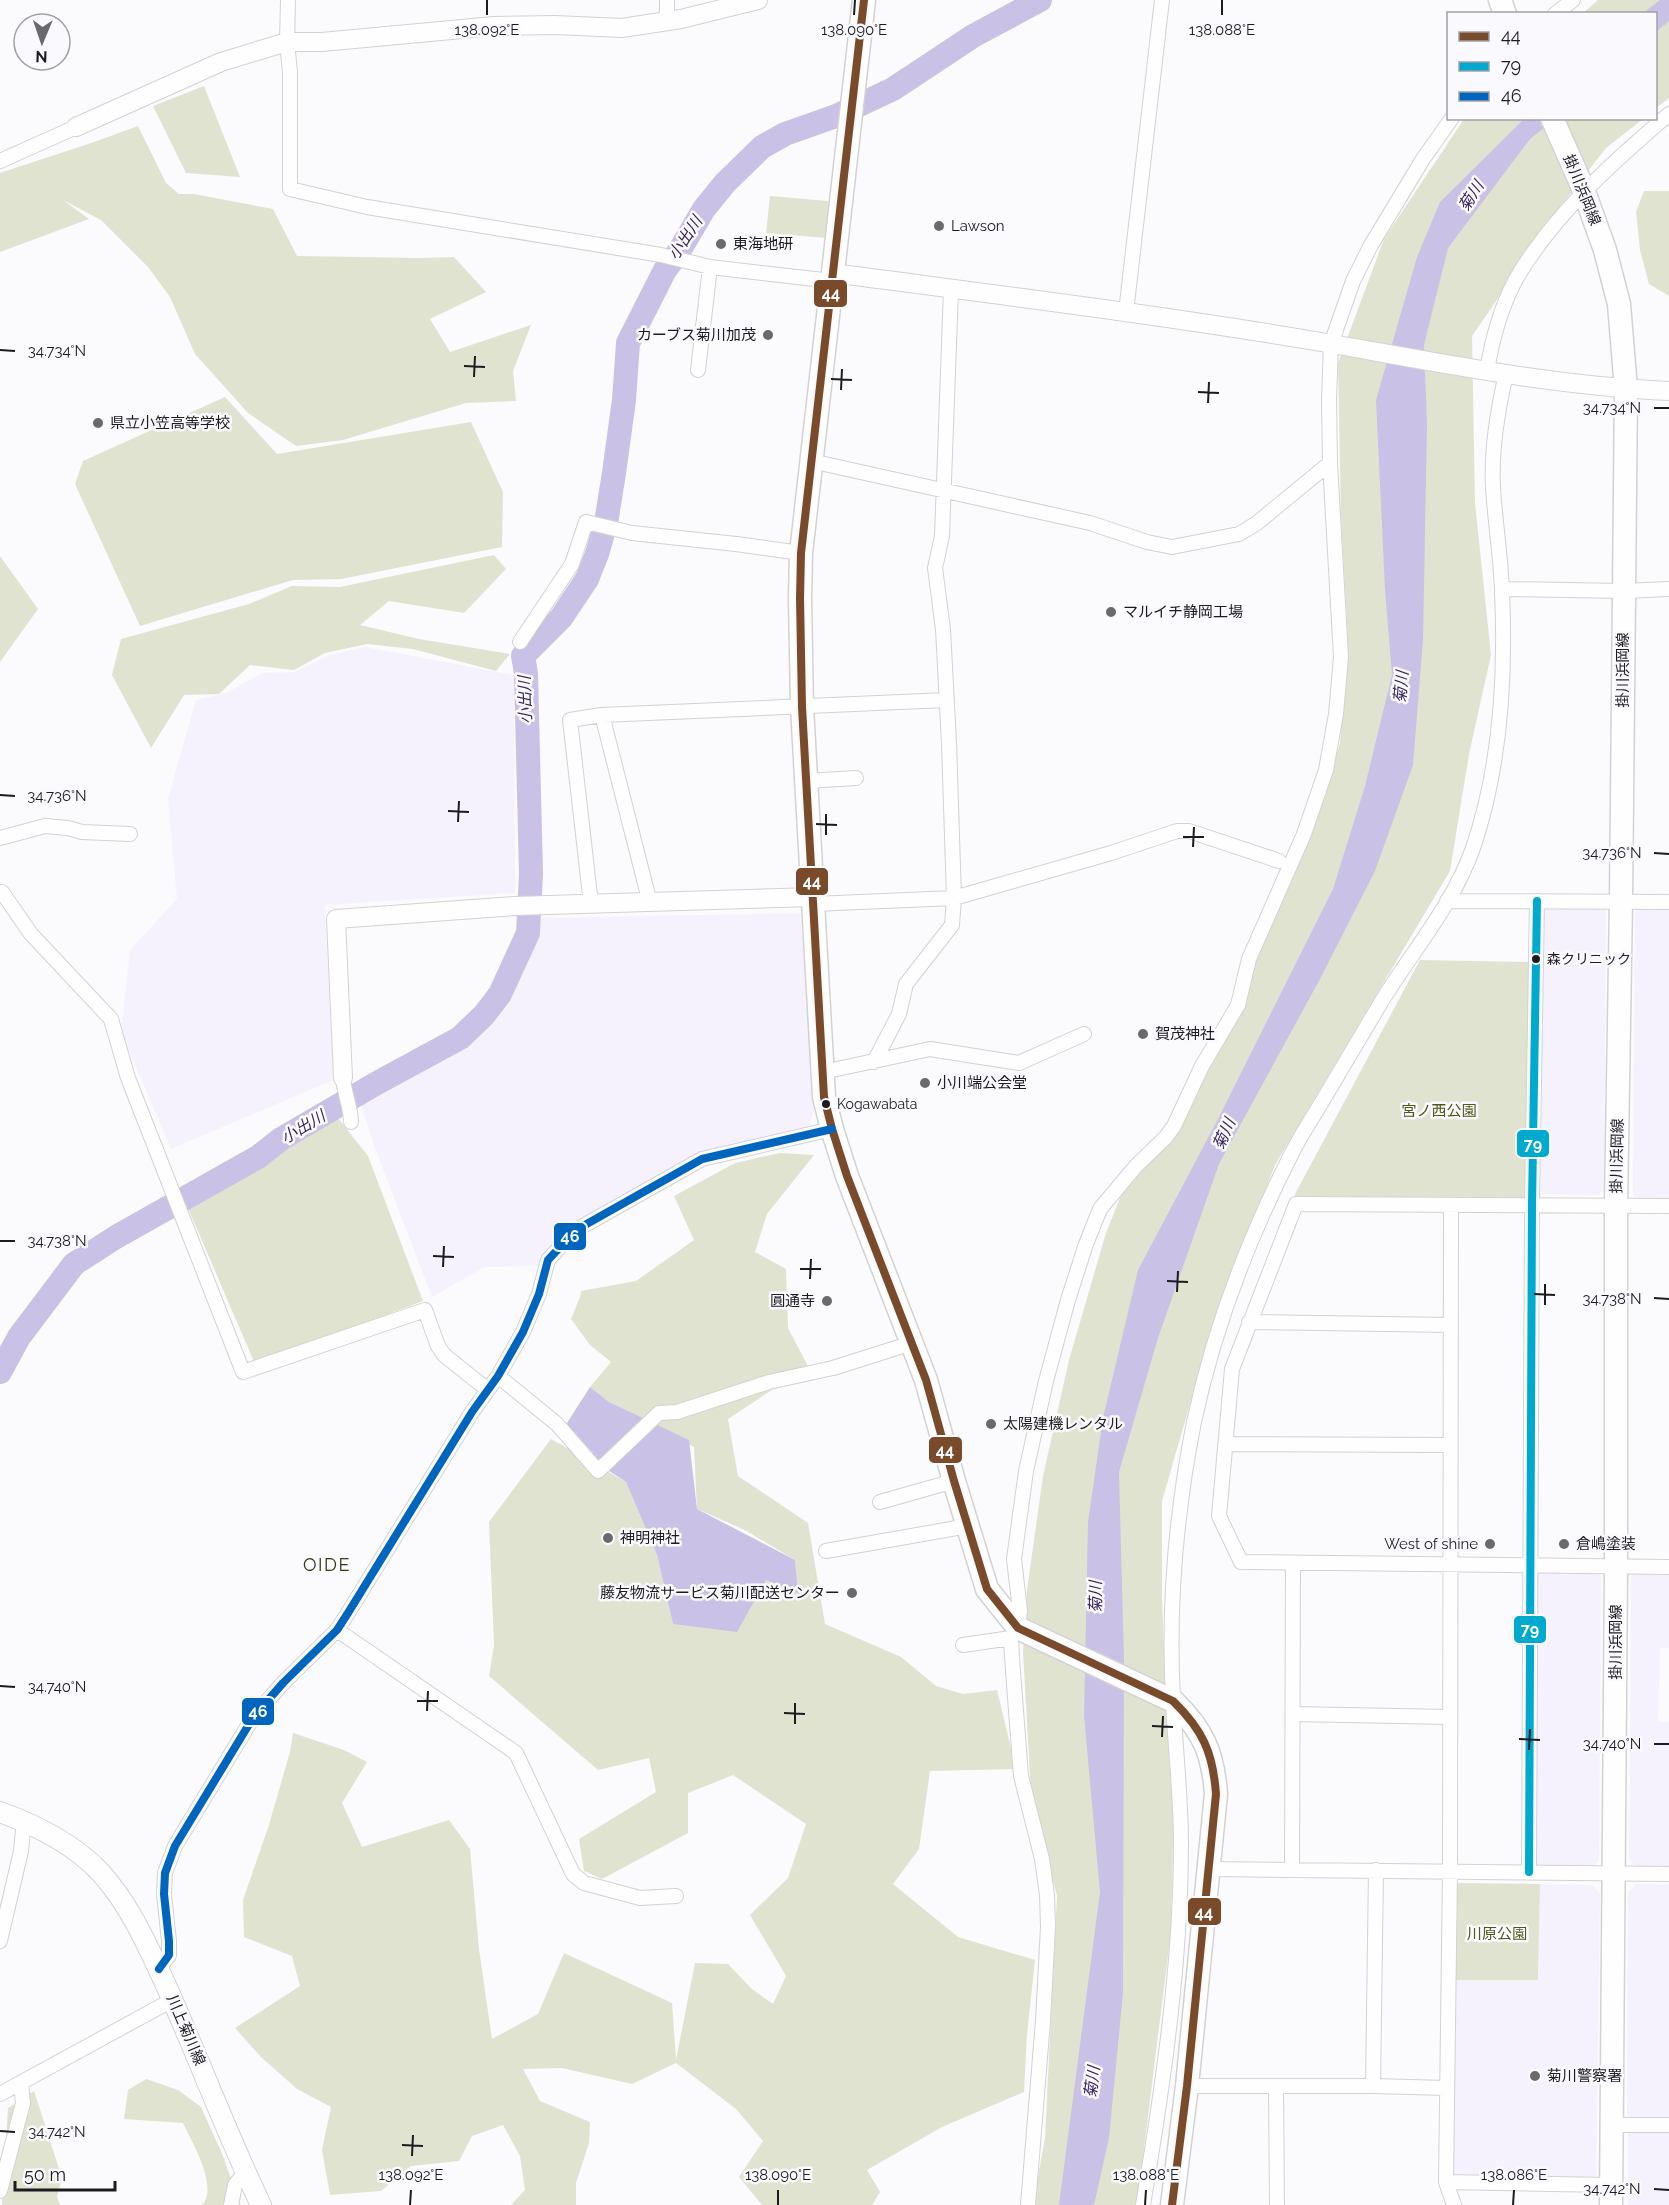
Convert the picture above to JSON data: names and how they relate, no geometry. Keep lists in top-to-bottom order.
{
  "streets": {
    "main road": ["掛川浜岡線", "川上菊川線"]
  },
  "districts": ["OIDE"],
  "water": ["菊川", "小出川"],
  "parks": ["宮ノ西公園", "川原公園"],
  "places": [
    "Lawson",
    "東海地研",
    "カーブス菊川加茂",
    "県立小笠高等学校",
    "マルイチ静岡工場",
    "森クリニック",
    "賀茂神社",
    "小川端公会堂",
    "Kogawabata",
    "圓通寺",
    "太陽建機レンタル",
    "神明神社",
    "West of shine",
    "倉嶋塗装",
    "藤友物流サービス菊川配送センター",
    "菊川警察署"
  ],
  "lines": ["transit line 44", "transit line 79", "transit line 46"],
  "legend": ["44", "79", "46"],
  "scale_bar": "50 m",
  "north": "bottom",
  "coordinates": [
    "138.092°E",
    "138.090°E",
    "138.088°E",
    "34.734°N",
    "34.736°N",
    "34.738°N",
    "34.740°N",
    "34.742°N",
    "138.086°E"
  ]
}
